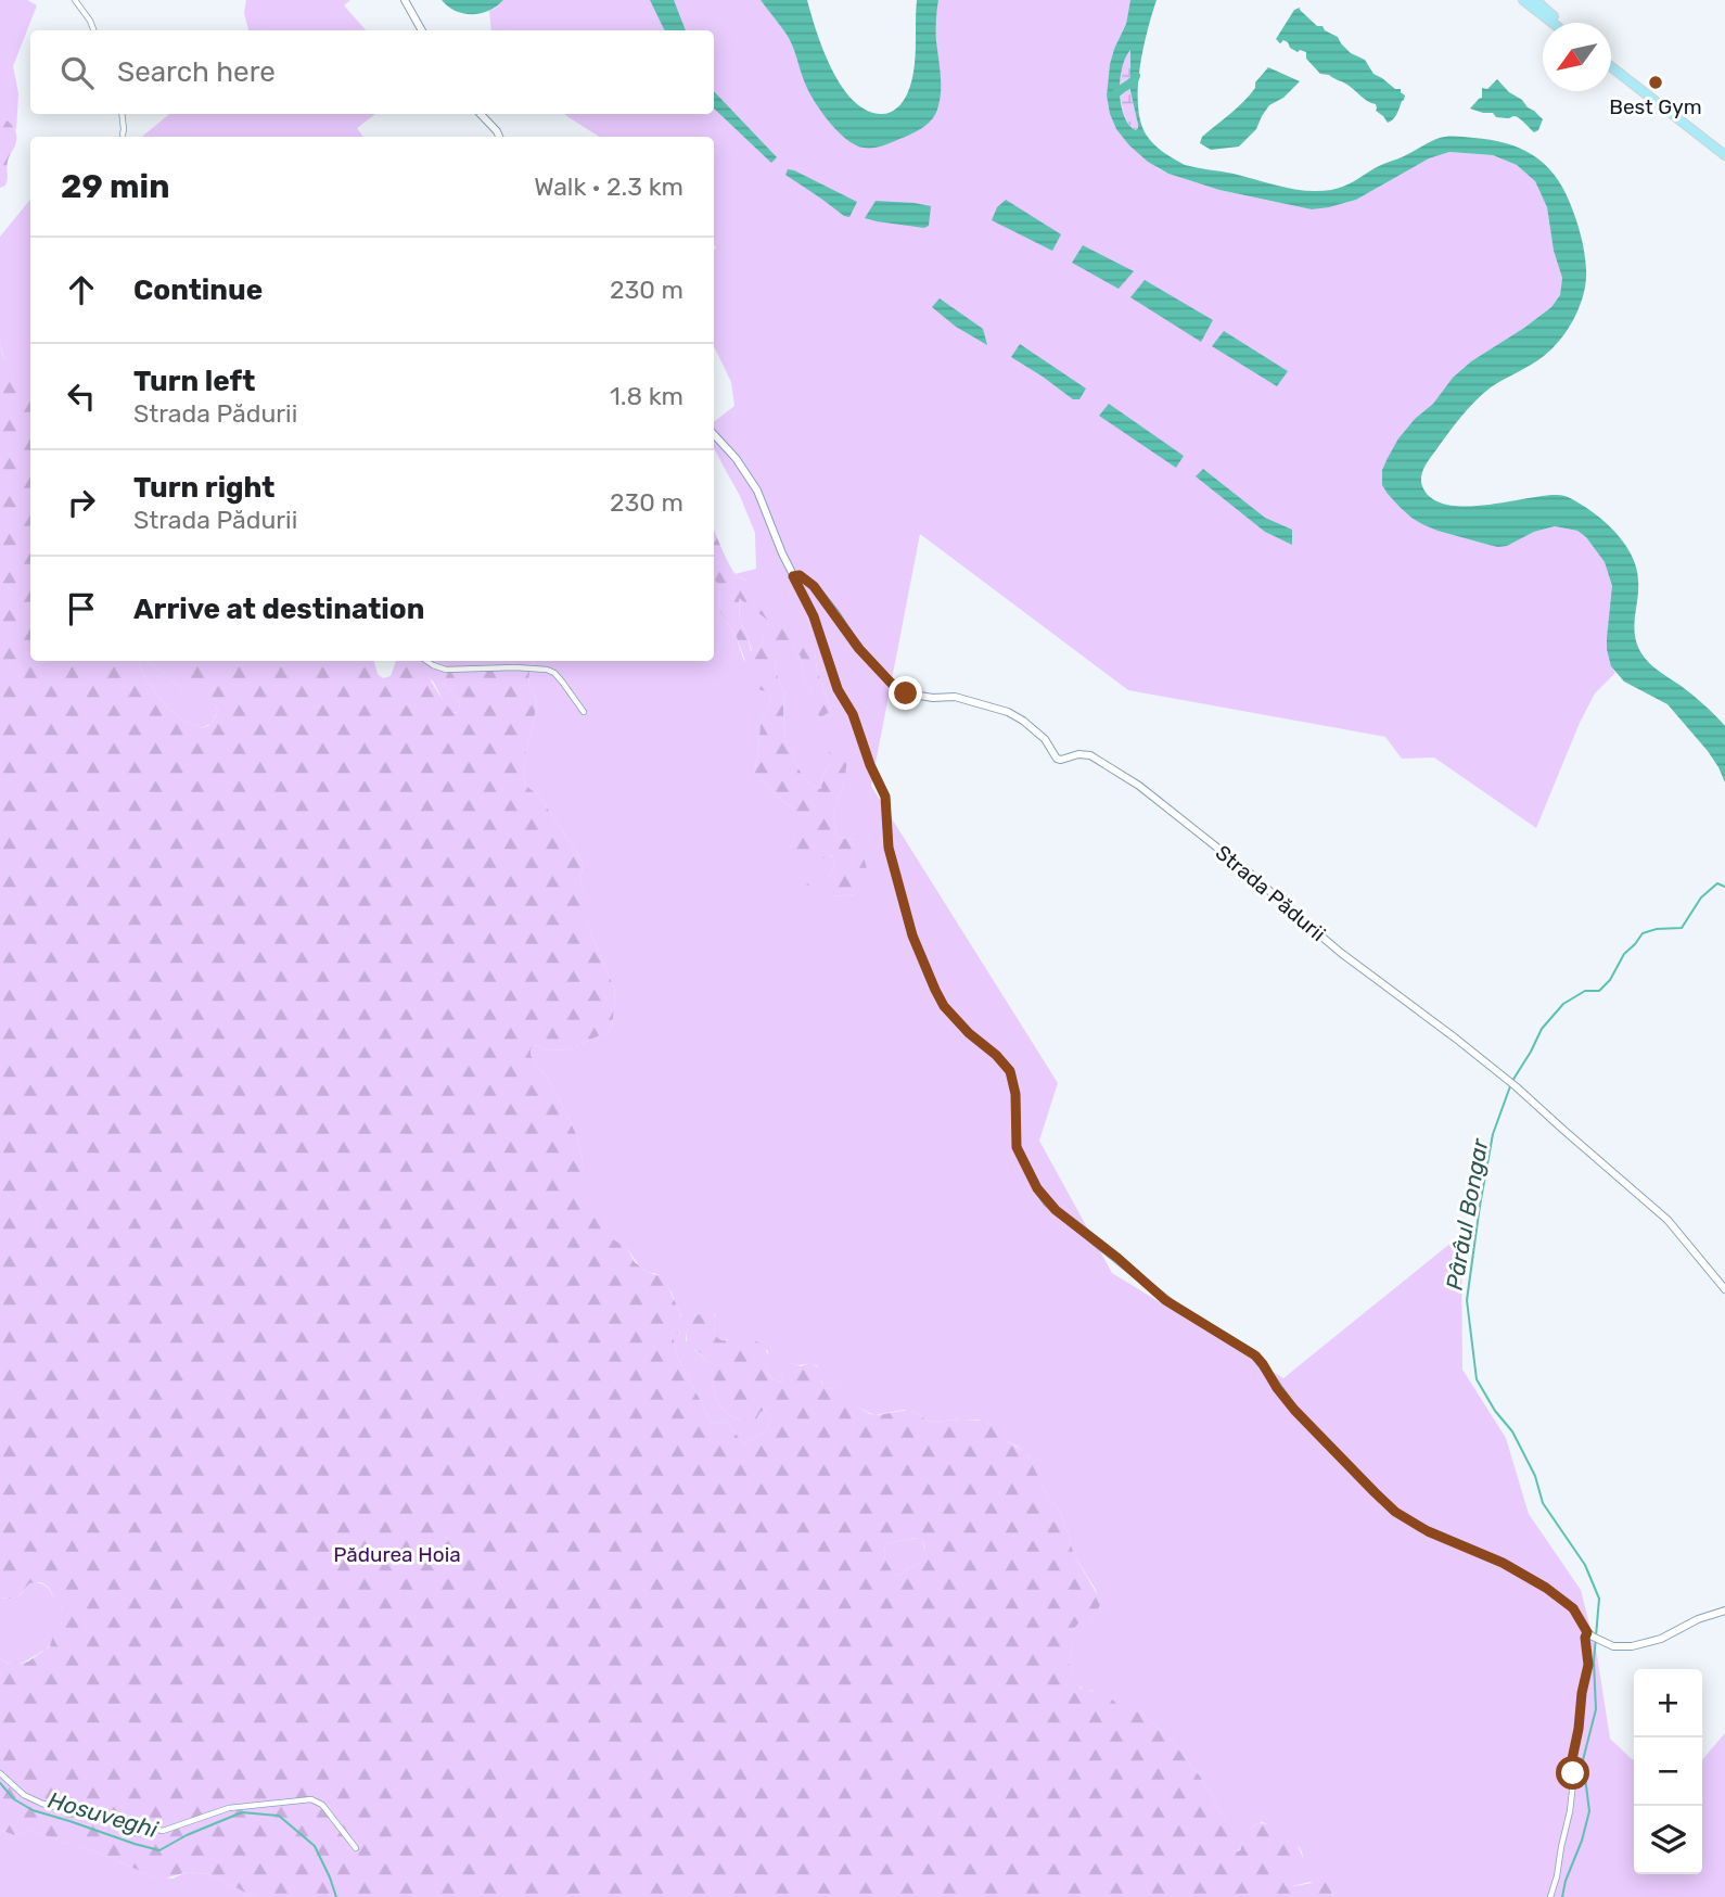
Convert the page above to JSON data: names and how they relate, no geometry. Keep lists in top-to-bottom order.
{
  "streets": {
    "street": ["Strada Pădurii"]
  },
  "water": ["Pârâul Bongar", "Hosuveghi"],
  "parks": ["Pădurea Hoia"],
  "places": ["Best Gym"],
  "north": "bottom left",
  "page": {
    "search": "Search here",
    "heading": ["29 min", "Walk · 2.3 km"],
    "list": [
      ["Continue", "230 m"],
      ["Turn left", "Strada Pădurii", "1.8 km"],
      ["Turn right", "Strada Pădurii", "230 m"],
      "Arrive at destination"
    ],
    "map_buttons": ["+", "−"]
  }
}
